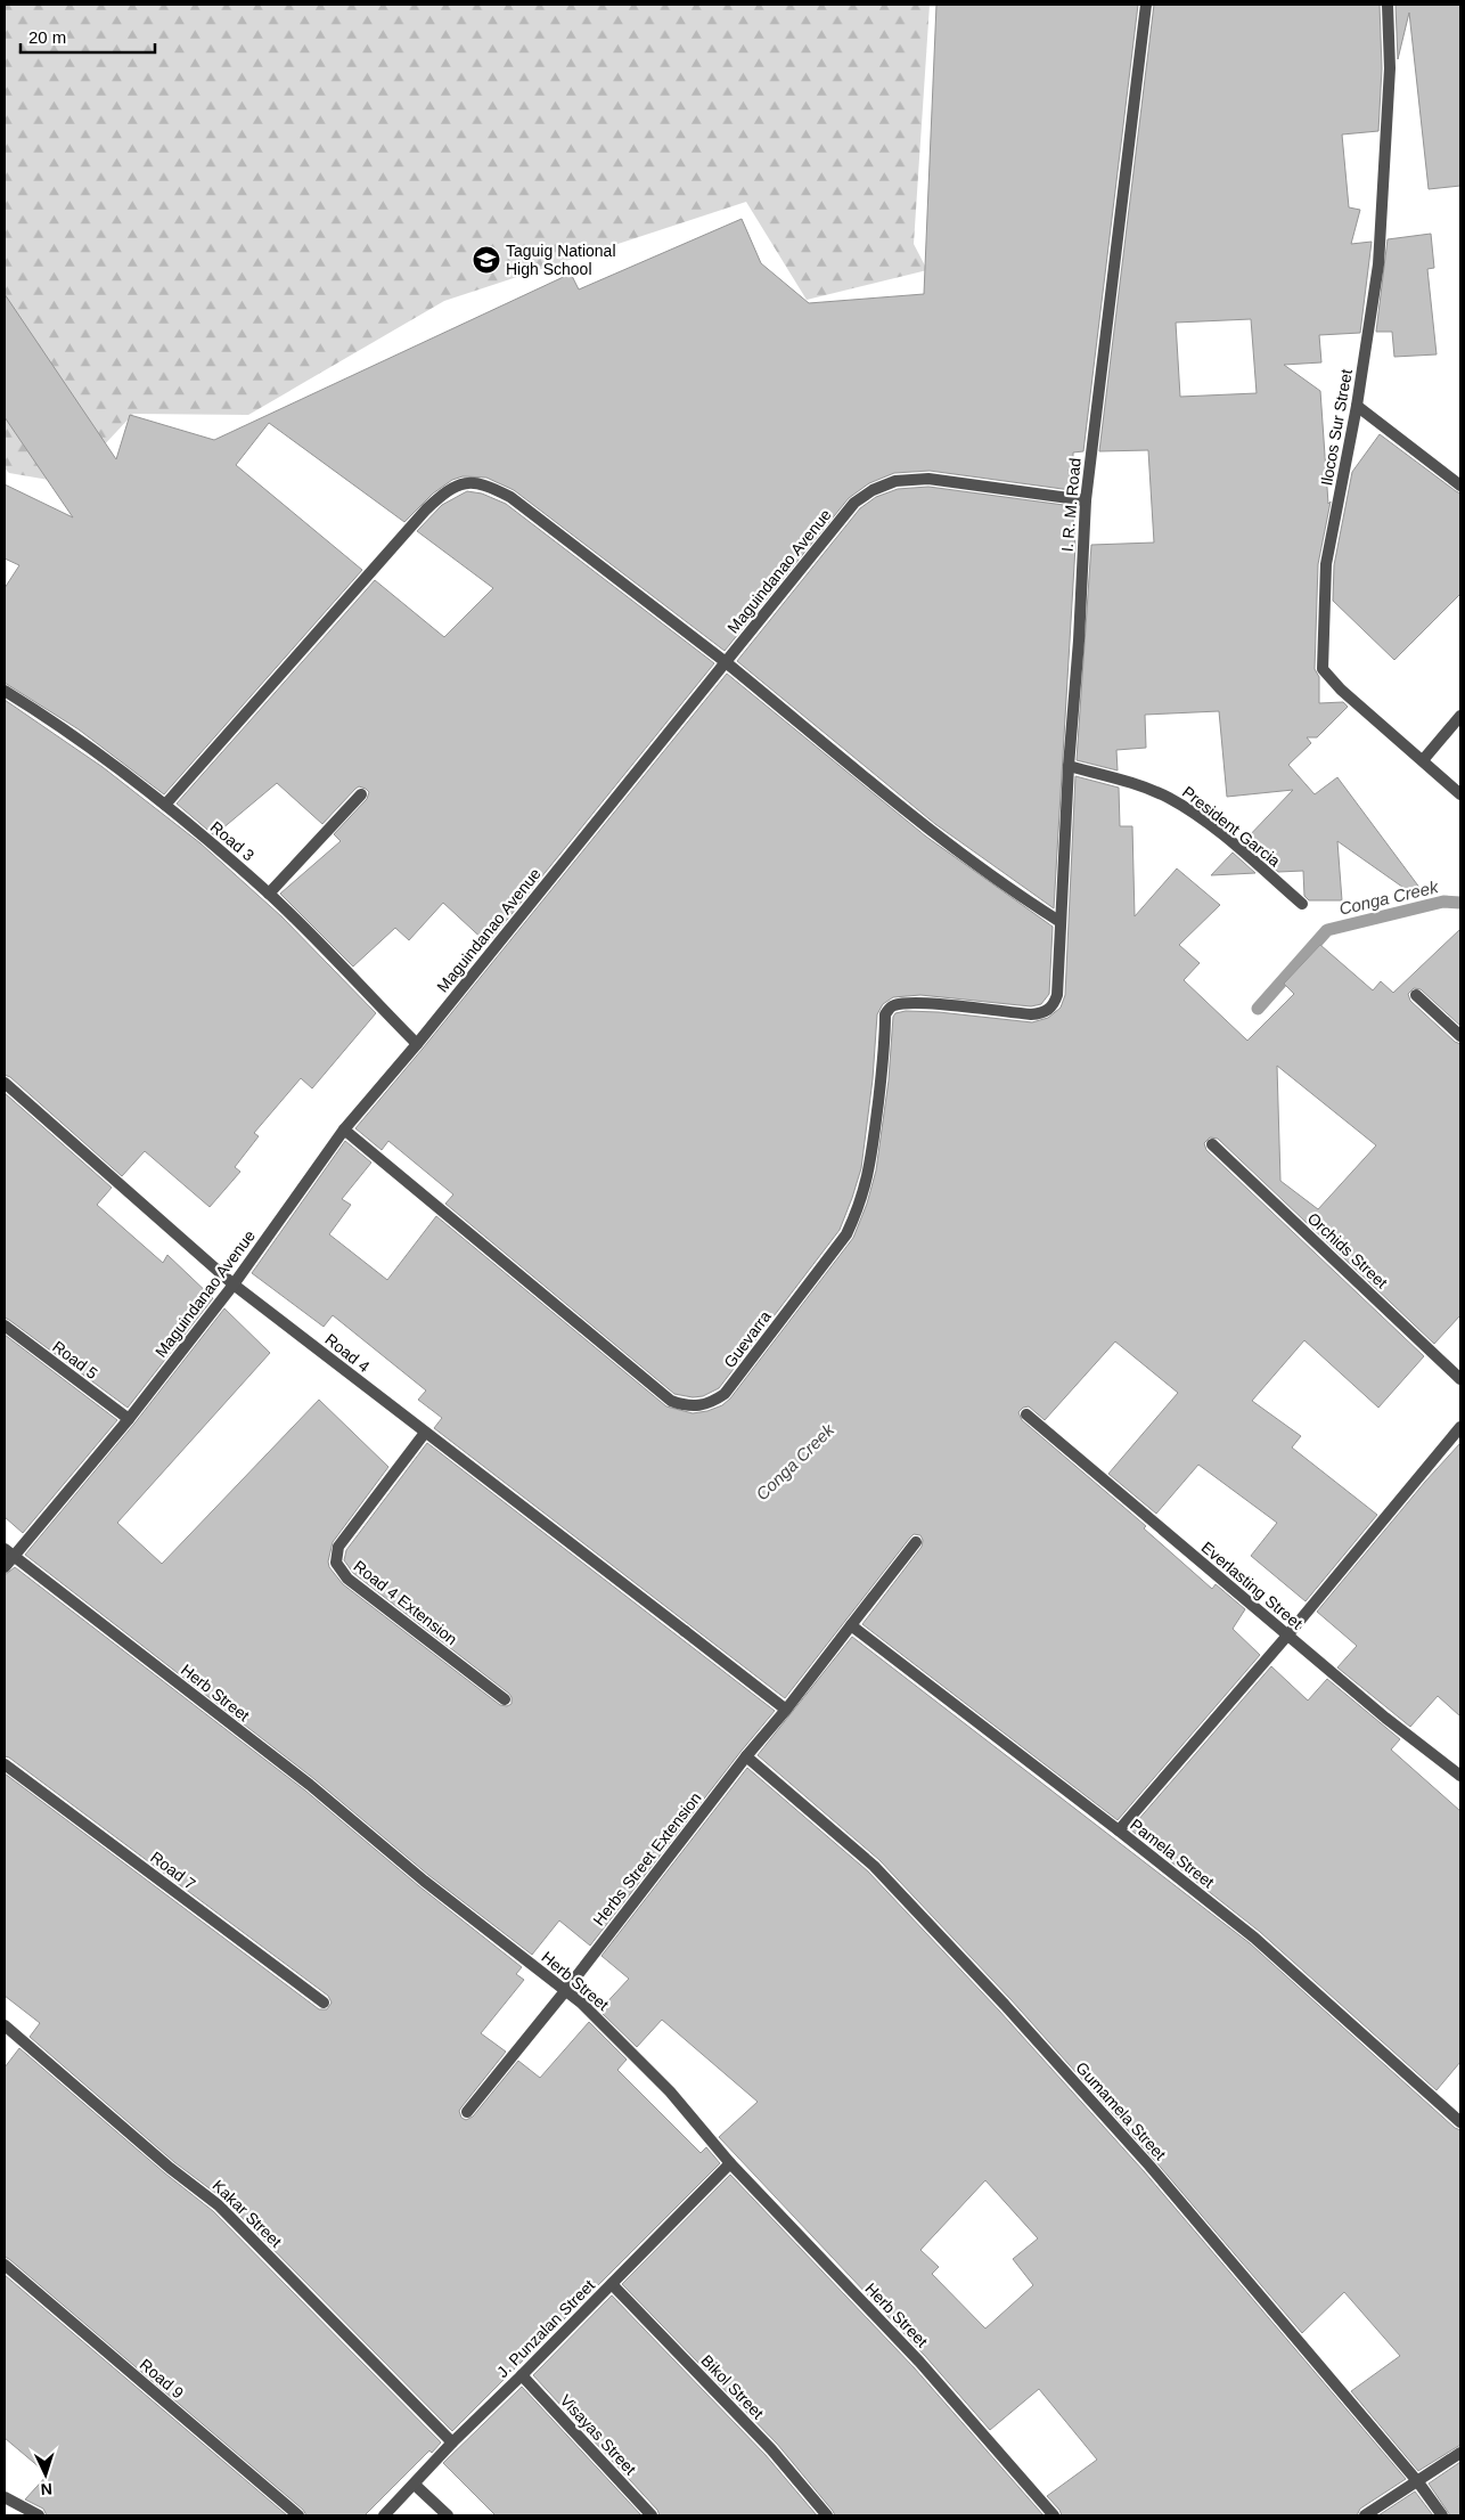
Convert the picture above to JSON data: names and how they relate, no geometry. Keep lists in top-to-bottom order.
{
  "streets": {
    "street": [
      "Ilocos Sur Street",
      "I. R. M. Road",
      "Maguindanao Avenue",
      "President Garcia",
      "Road 3",
      "Orchids Street",
      "Guevarra",
      "Road 4",
      "Road 5",
      "Everlasting Street",
      "Road 4 Extension",
      "Herb Street",
      "Pamela Street",
      "Herbs Street Extension",
      "Road 7",
      "Gumamela Street",
      "Kakar Street",
      "J. Punzalan Street",
      "Road 9",
      "Bikol Street",
      "Visayas Street"
    ]
  },
  "crossings": [
    ["I. R. M. Road", "Maguindanao Avenue"],
    ["I. R. M. Road", "President Garcia"],
    ["I. R. M. Road", "Guevarra"],
    ["Maguindanao Avenue", "Road 3"],
    ["Maguindanao Avenue", "Guevarra"],
    ["Maguindanao Avenue", "Road 4"],
    ["Maguindanao Avenue", "Road 5"],
    ["Maguindanao Avenue", "Herb Street"],
    ["Road 4", "Road 4 Extension"],
    ["Road 4", "Herbs Street Extension"],
    ["Herb Street", "Herbs Street Extension"],
    ["Herb Street", "J. Punzalan Street"],
    ["Pamela Street", "Herbs Street Extension"],
    ["Herbs Street Extension", "Gumamela Street"],
    ["Kakar Street", "J. Punzalan Street"],
    ["J. Punzalan Street", "Bikol Street"],
    ["J. Punzalan Street", "Visayas Street"]
  ],
  "water": ["Conga Creek"],
  "places": {
    "school or university": ["Taguig National High School"]
  },
  "scale_bar": "20 m",
  "north": "bottom"
}
